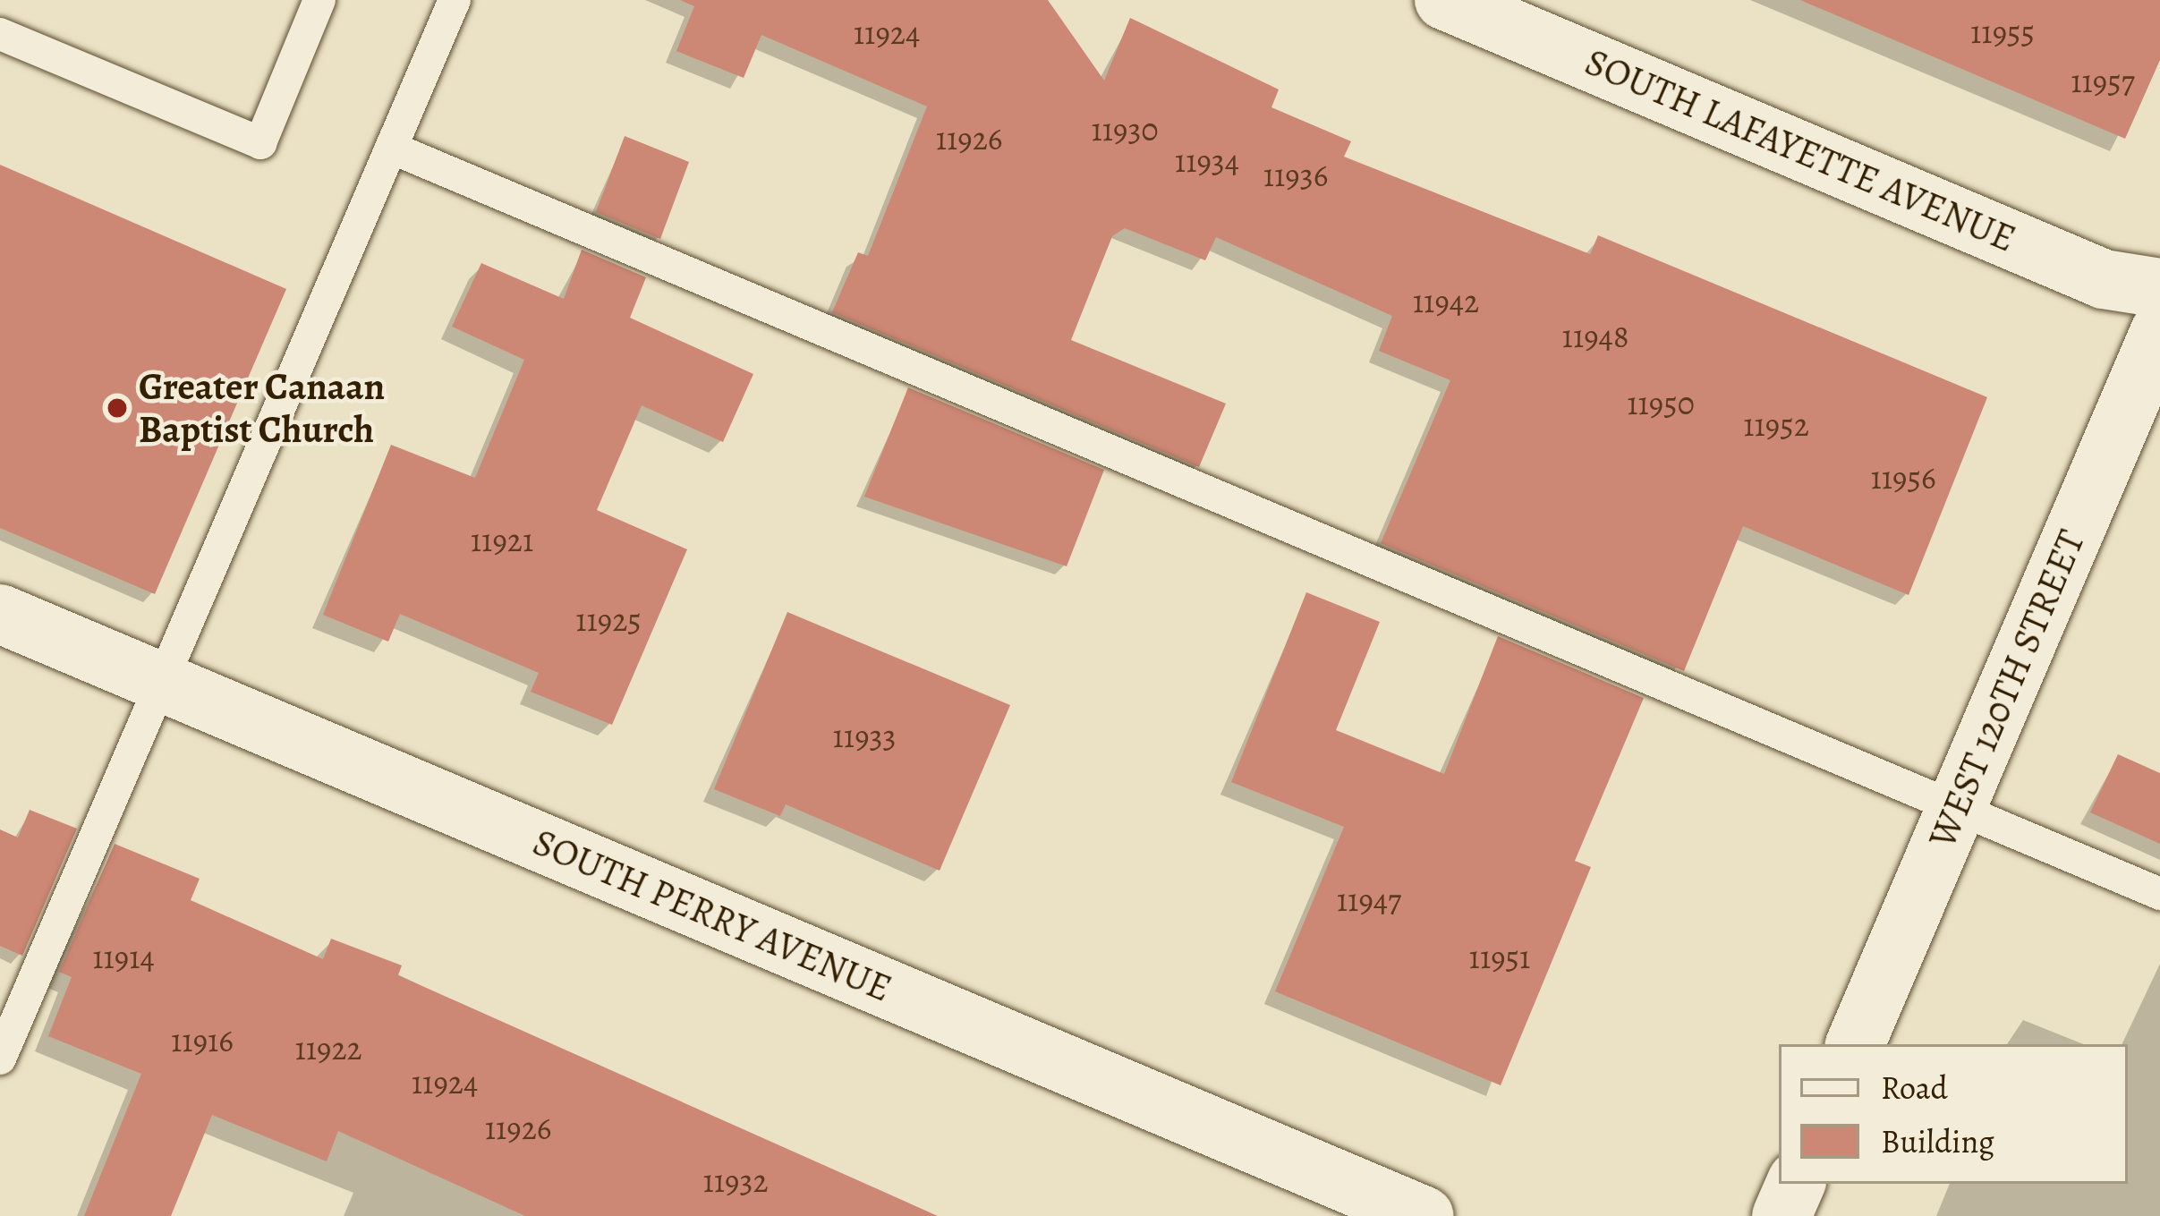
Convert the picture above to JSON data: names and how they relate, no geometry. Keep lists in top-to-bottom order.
{
  "streets": {
    "street": ["SOUTH LAFAYETTE AVENUE", "WEST 120TH STREET", "SOUTH PERRY AVENUE"]
  },
  "places": ["Greater Canaan Baptist Church"],
  "house_numbers": [
    "11955",
    "11924",
    "11957",
    "11930",
    "11926",
    "11934",
    "11936",
    "11942",
    "11948",
    "11950",
    "11952",
    "11956",
    "11921",
    "11925",
    "11933",
    "11947",
    "11914",
    "11951",
    "11916",
    "11922",
    "11924",
    "11926",
    "11932"
  ],
  "legend": ["Road", "Building"]
}
